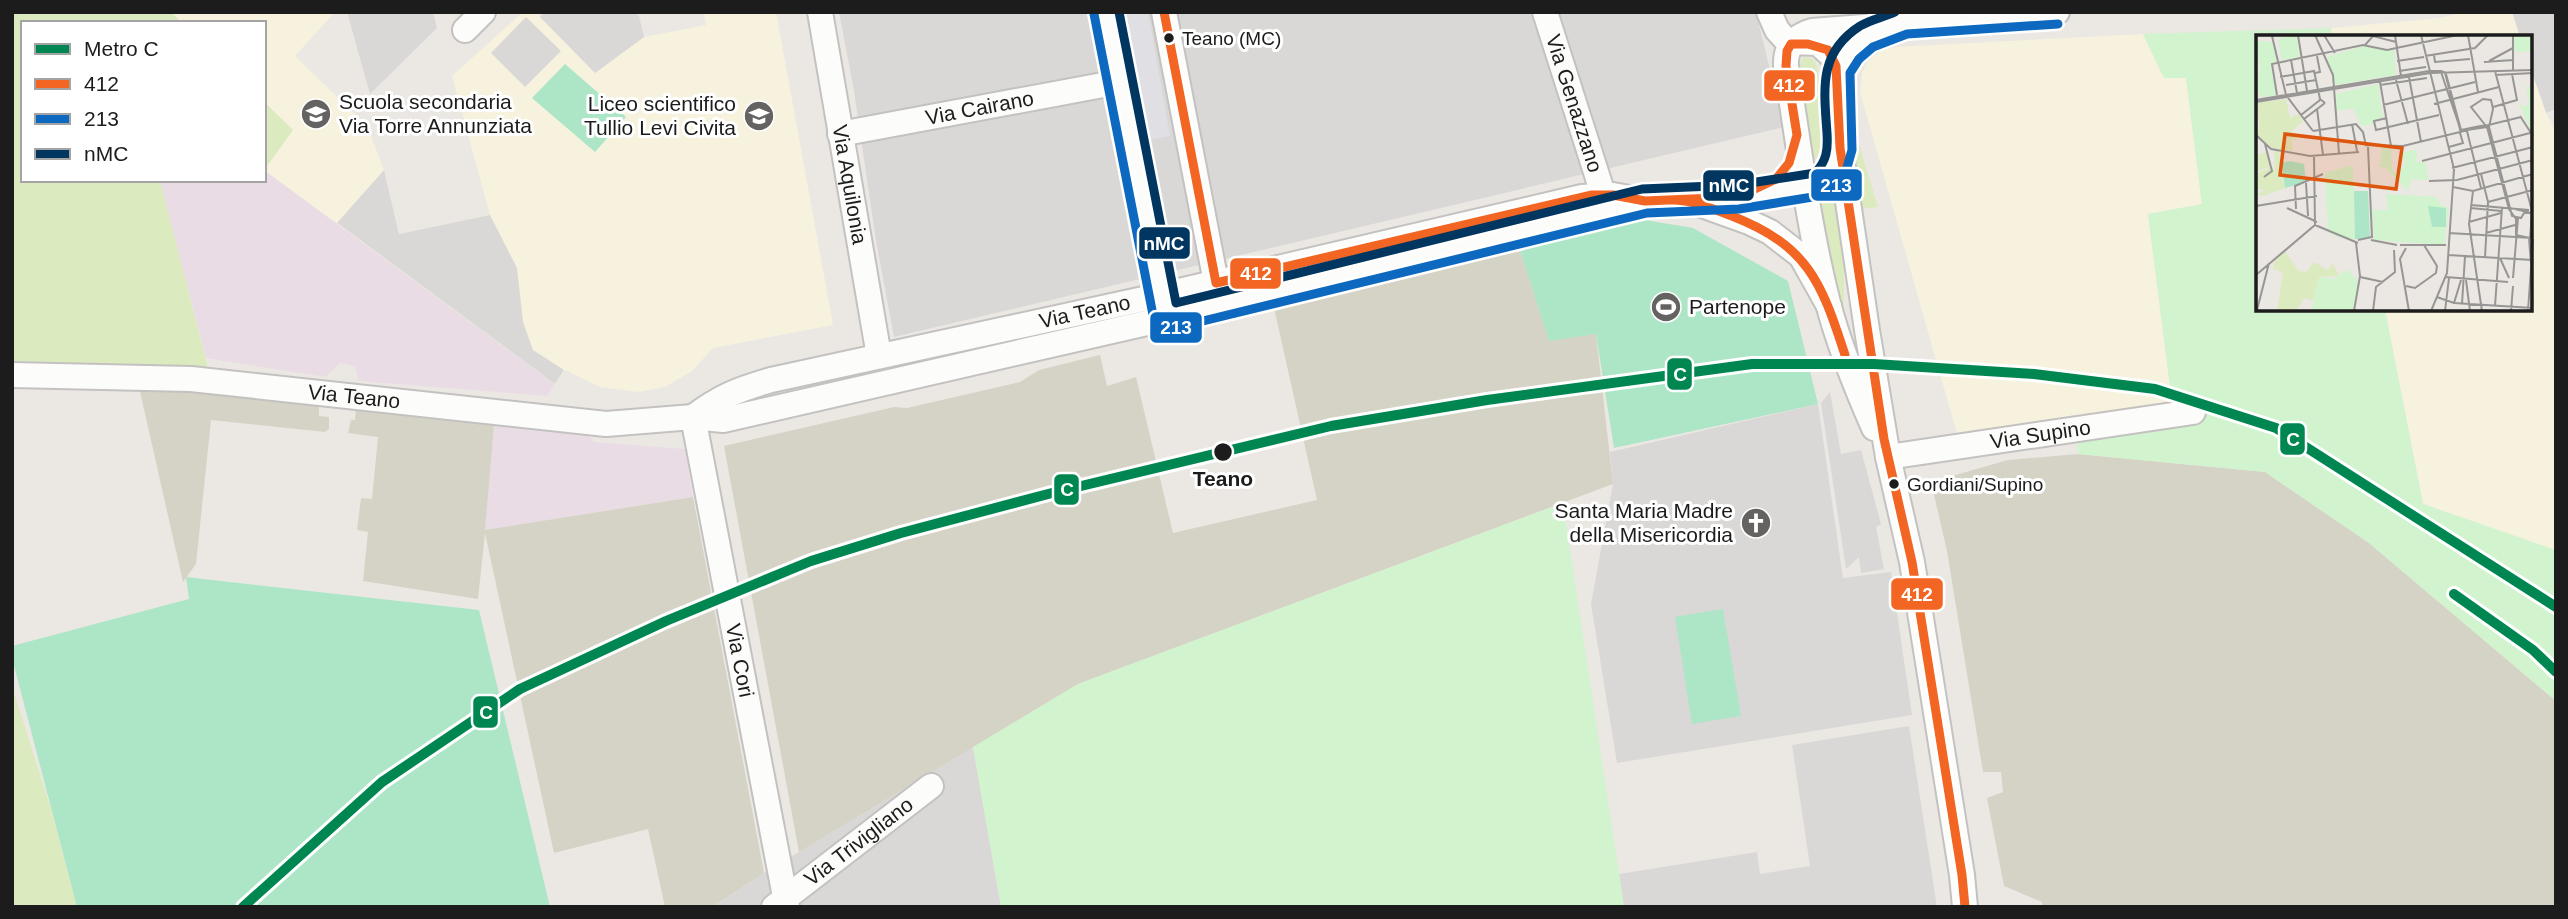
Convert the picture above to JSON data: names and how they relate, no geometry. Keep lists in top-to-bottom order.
{
  "streets": {
    "street": [
      "Via Genazzano",
      "Via Cairano",
      "Via Aquilonia",
      "Via Teano",
      "Via Supino",
      "Via Cori",
      "Via Trivigliano"
    ]
  },
  "crossings": [
    ["Via Genazzano", "Via Teano"],
    ["Via Cairano", "Via Aquilonia"],
    ["Via Aquilonia", "Via Teano"],
    ["Via Teano", "Via Cori"],
    ["Via Cori", "Via Trivigliano"]
  ],
  "places": {
    "other": ["Teano (MC)", "Teano", "Gordiani/Supino"],
    "school or university": ["Scuola secondaria Via Torre Annunziata", "Liceo scientifico Tullio Levi Civita"],
    "sports": ["Partenope"],
    "church": ["Santa Maria Madre della Misericordia"]
  },
  "lines": [
    "transit line 412",
    "transit line nMC",
    "transit line 213",
    "metro line C"
  ],
  "legend": [
    "Metro C",
    "412",
    "213",
    "nMC"
  ]
}
